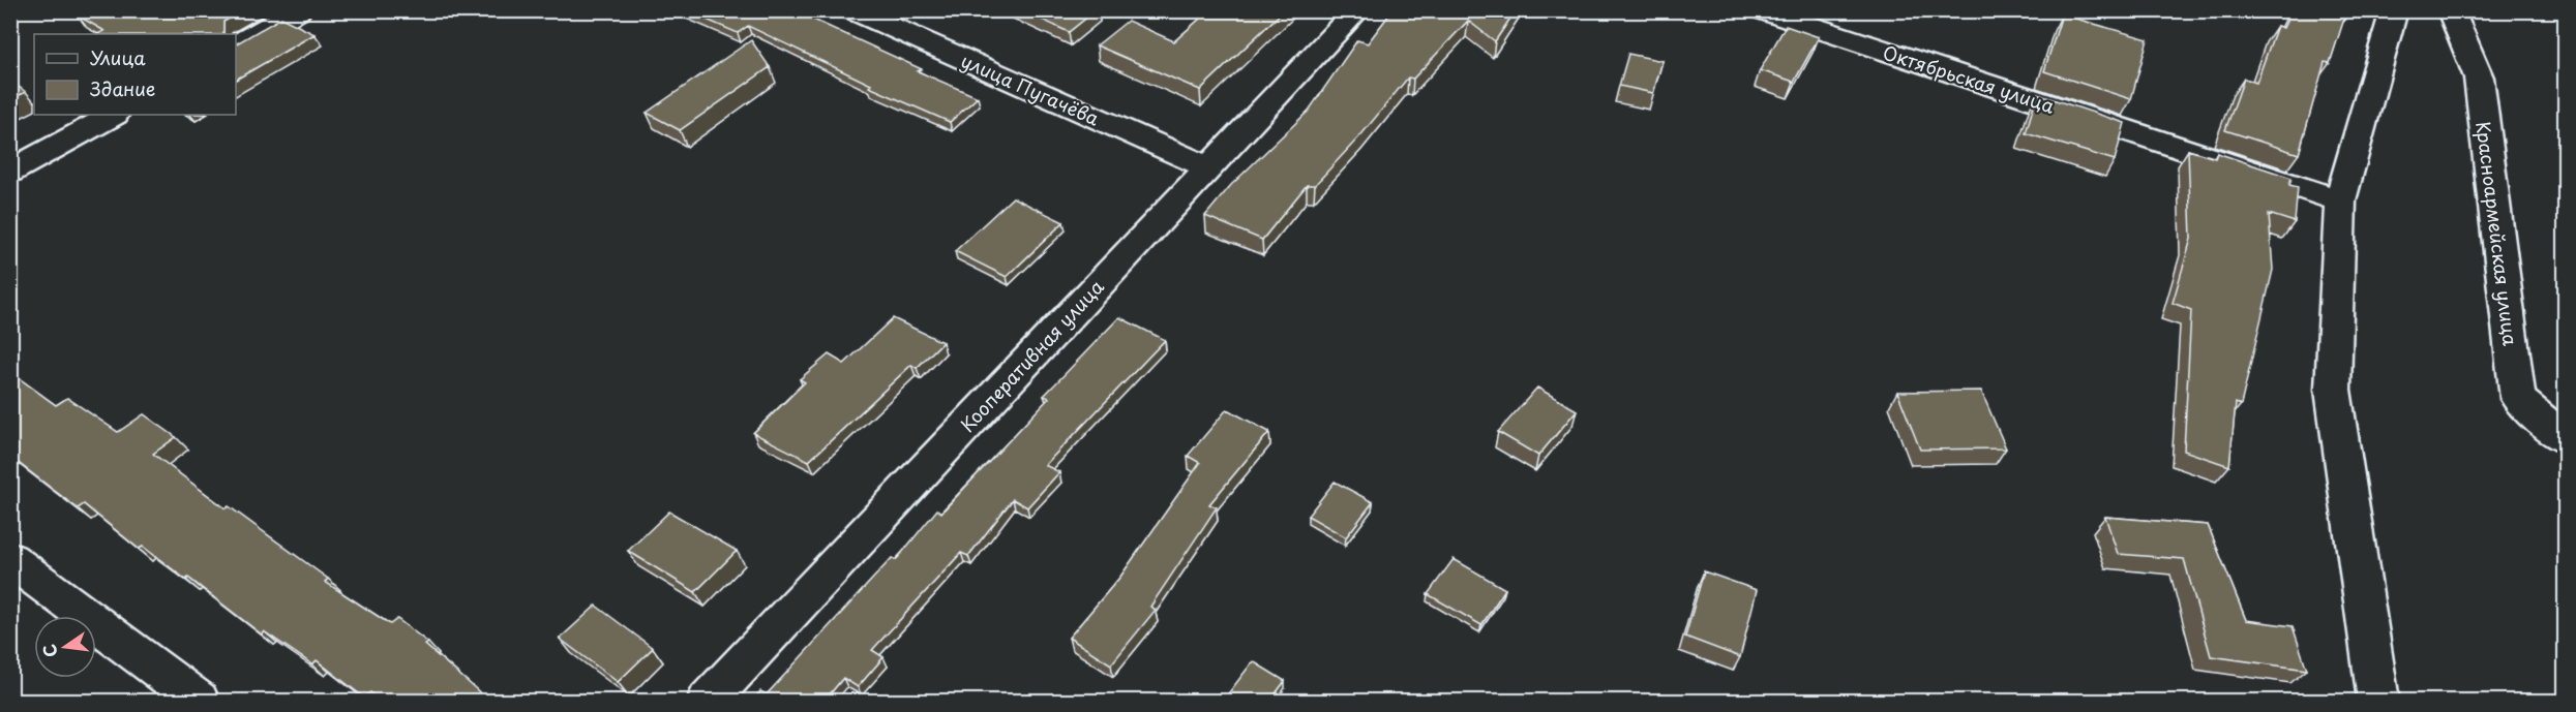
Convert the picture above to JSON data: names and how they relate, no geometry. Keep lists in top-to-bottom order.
{
  "streets": {
    "street": [
      "Октябрьская улица",
      "улица Пугачёва",
      "Красноармейская улица",
      "Кооперативная улица"
    ]
  },
  "crossings": [
    ["улица Пугачёва", "Кооперативная улица"]
  ],
  "legend": ["Улица", "Здание"],
  "north": "left"
}
